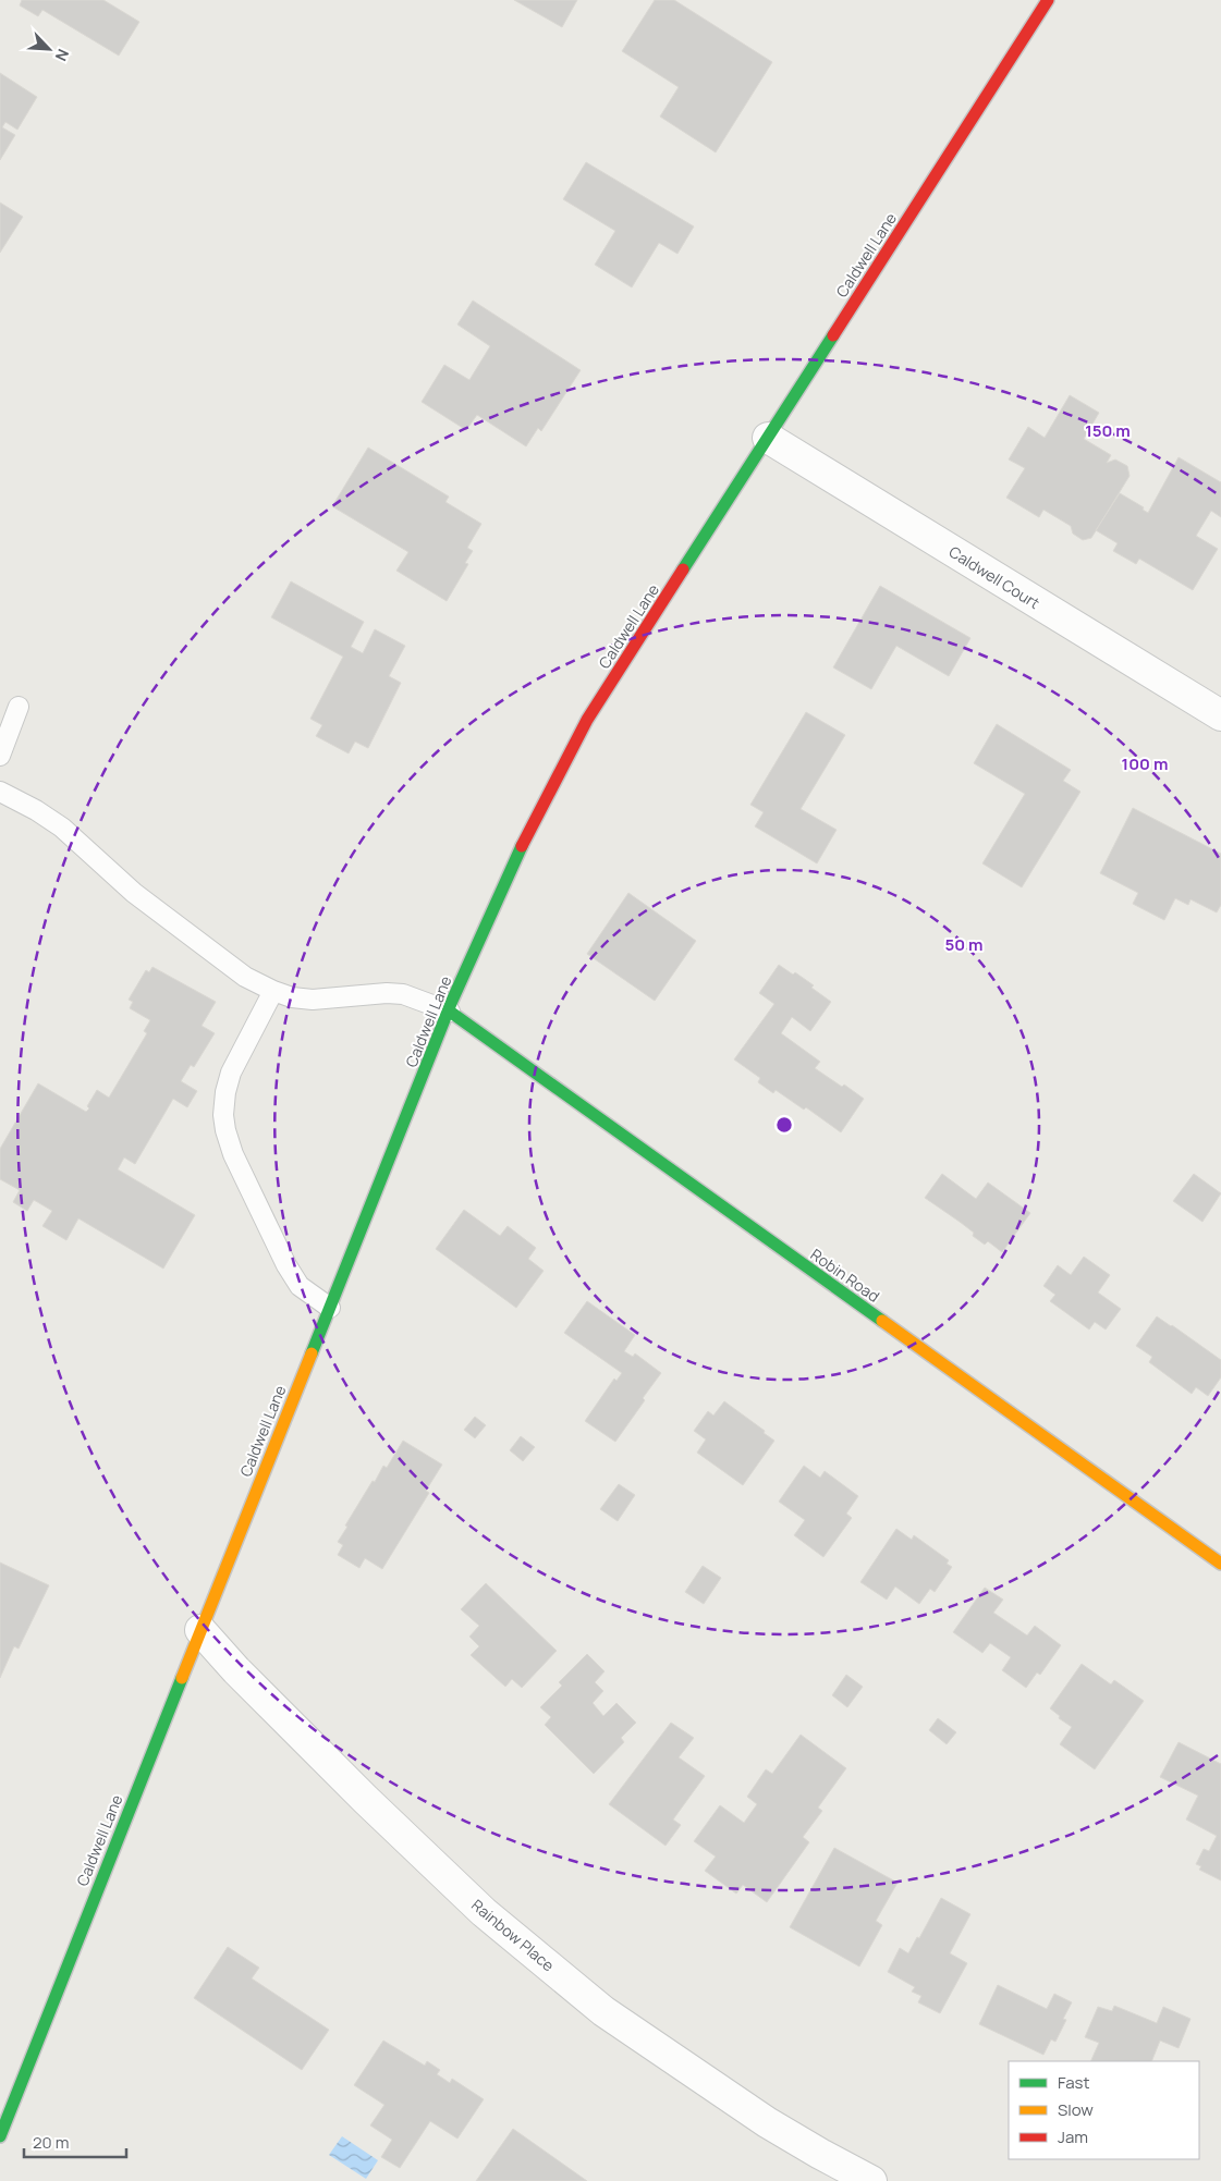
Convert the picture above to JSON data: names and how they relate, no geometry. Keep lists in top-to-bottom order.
{
  "streets": {
    "street": [
      "Caldwell Lane",
      "Caldwell Court",
      "Robin Road",
      "Rainbow Place"
    ]
  },
  "crossings": [
    ["Caldwell Lane", "Caldwell Court"],
    ["Caldwell Lane", "Robin Road"],
    ["Caldwell Lane", "Rainbow Place"]
  ],
  "legend": ["Fast", "Slow", "Jam"],
  "scale_bar": "20 m",
  "north": "bottom right",
  "rings": ["150 m", "100 m", "50 m"]
}
